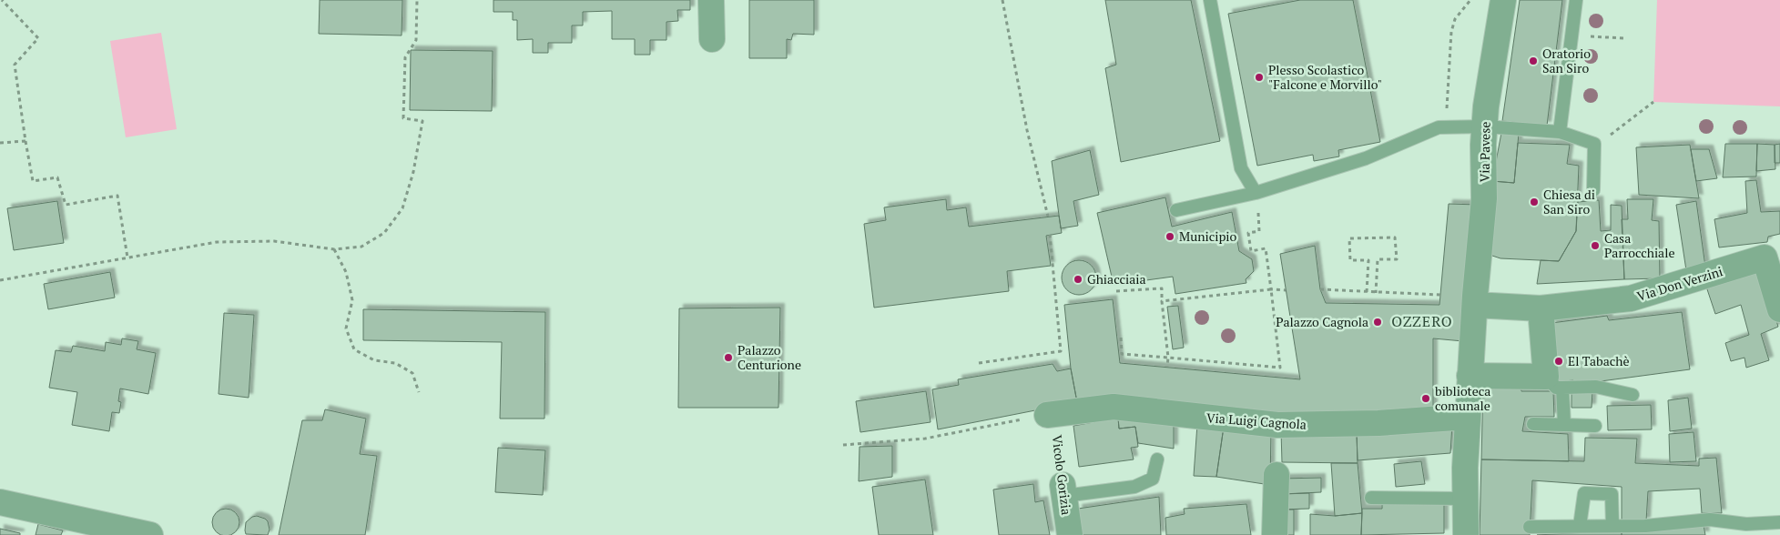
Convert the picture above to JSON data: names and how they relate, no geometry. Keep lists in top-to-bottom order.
{
  "streets": {
    "street": [
      "Via Pavese",
      "Via Don Verzini",
      "Via Luigi Cagnola",
      "Vicolo Gorizia"
    ]
  },
  "crossings": [
    ["Via Pavese", "Via Don Verzini"],
    ["Via Pavese", "Via Luigi Cagnola"],
    ["Via Luigi Cagnola", "Vicolo Gorizia"]
  ],
  "districts": ["OZZERO"],
  "places": [
    "Oratorio San Siro",
    "Plesso Scolastico \"Falcone e Morvillo\"",
    "Chiesa di San Siro",
    "Municipio",
    "Casa Parrocchiale",
    "Ghiacciaia",
    "Palazzo Cagnola",
    "Palazzo Centurione",
    "El Tabachè",
    "biblioteca comunale"
  ]
}
